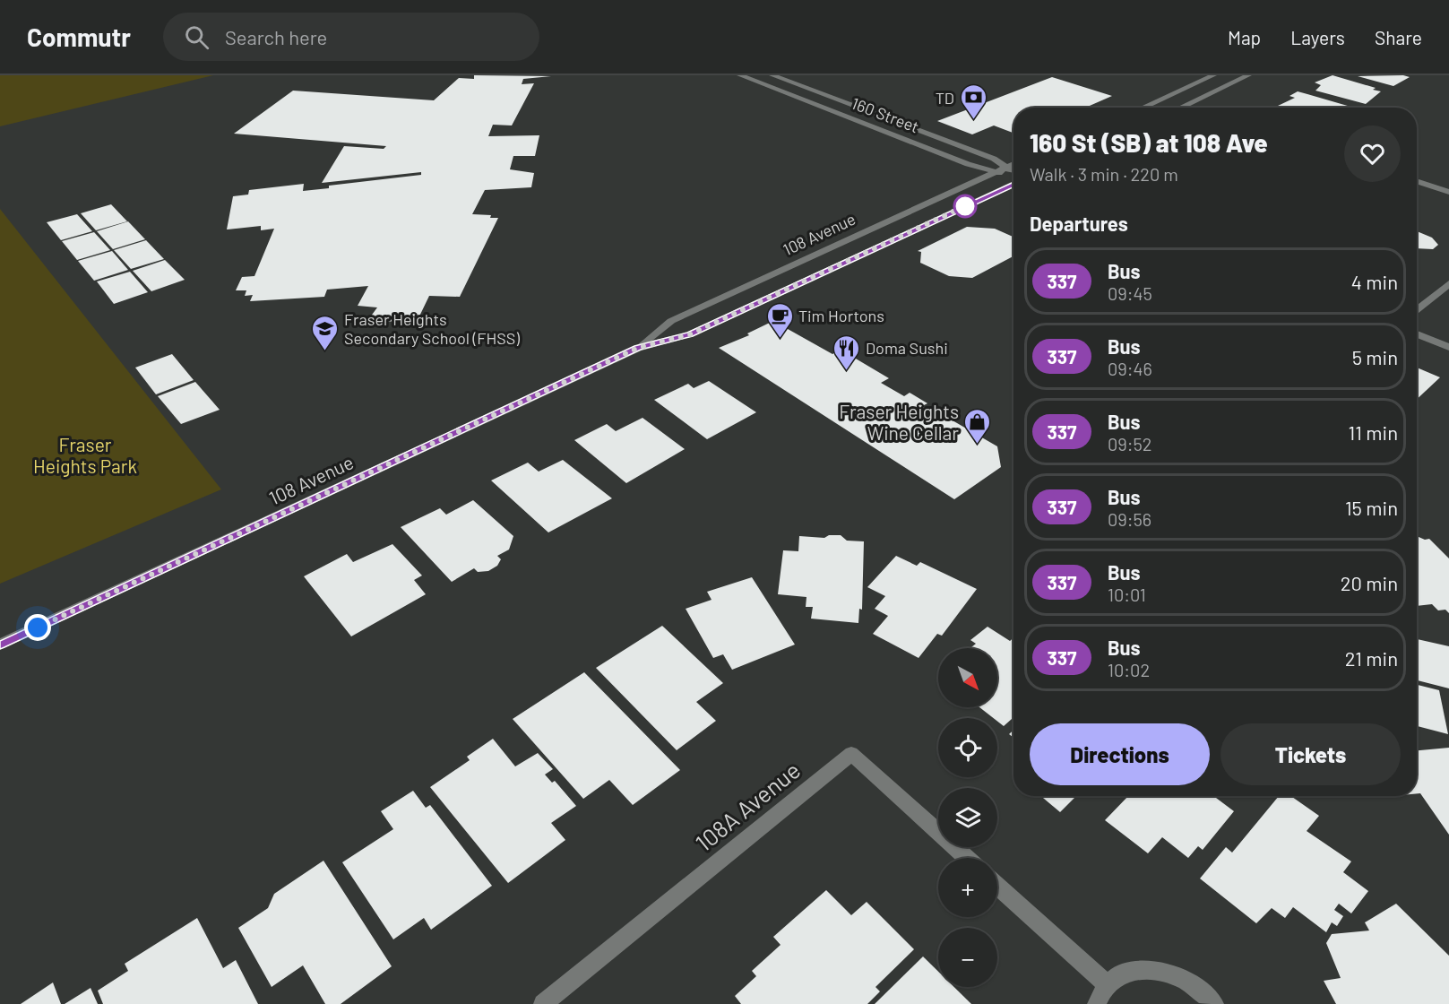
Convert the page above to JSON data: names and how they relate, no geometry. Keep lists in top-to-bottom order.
{
  "streets": {
    "street": ["160 Street", "108 Avenue", "108A Avenue"]
  },
  "crossings": [
    ["160 Street", "108 Avenue"]
  ],
  "parks": ["Fraser Heights Park"],
  "places": {
    "bank": ["TD"],
    "cafe": ["Tim Hortons"],
    "school or university": ["Fraser Heights Secondary School (FHSS)"],
    "restaurant": ["Doma Sushi"],
    "shop": ["Fraser Heights Wine Cellar"]
  },
  "lines": ["bus line 337"],
  "north": "bottom right",
  "page": {
    "header": "Commutr",
    "search": "Search here",
    "nav": ["Map", "Layers", "Share"],
    "heading": [
      ["160 St (SB) at 108 Ave", "Walk · 3 min · 220 m"],
      "Departures"
    ],
    "list": [
      {
        "mark": "337",
        "name": "Bus",
        "note": "09:45",
        "value": "4 min"
      },
      {
        "mark": "337",
        "name": "Bus",
        "note": "09:46",
        "value": "5 min"
      },
      {
        "mark": "337",
        "name": "Bus",
        "note": "09:52",
        "value": "11 min"
      },
      {
        "mark": "337",
        "name": "Bus",
        "note": "09:56",
        "value": "15 min"
      },
      {
        "mark": "337",
        "name": "Bus",
        "note": "10:01",
        "value": "20 min"
      },
      {
        "mark": "337",
        "name": "Bus",
        "note": "10:02",
        "value": "21 min"
      }
    ],
    "map_buttons": ["+", "−"],
    "buttons": ["Directions", "Tickets"]
  }
}
